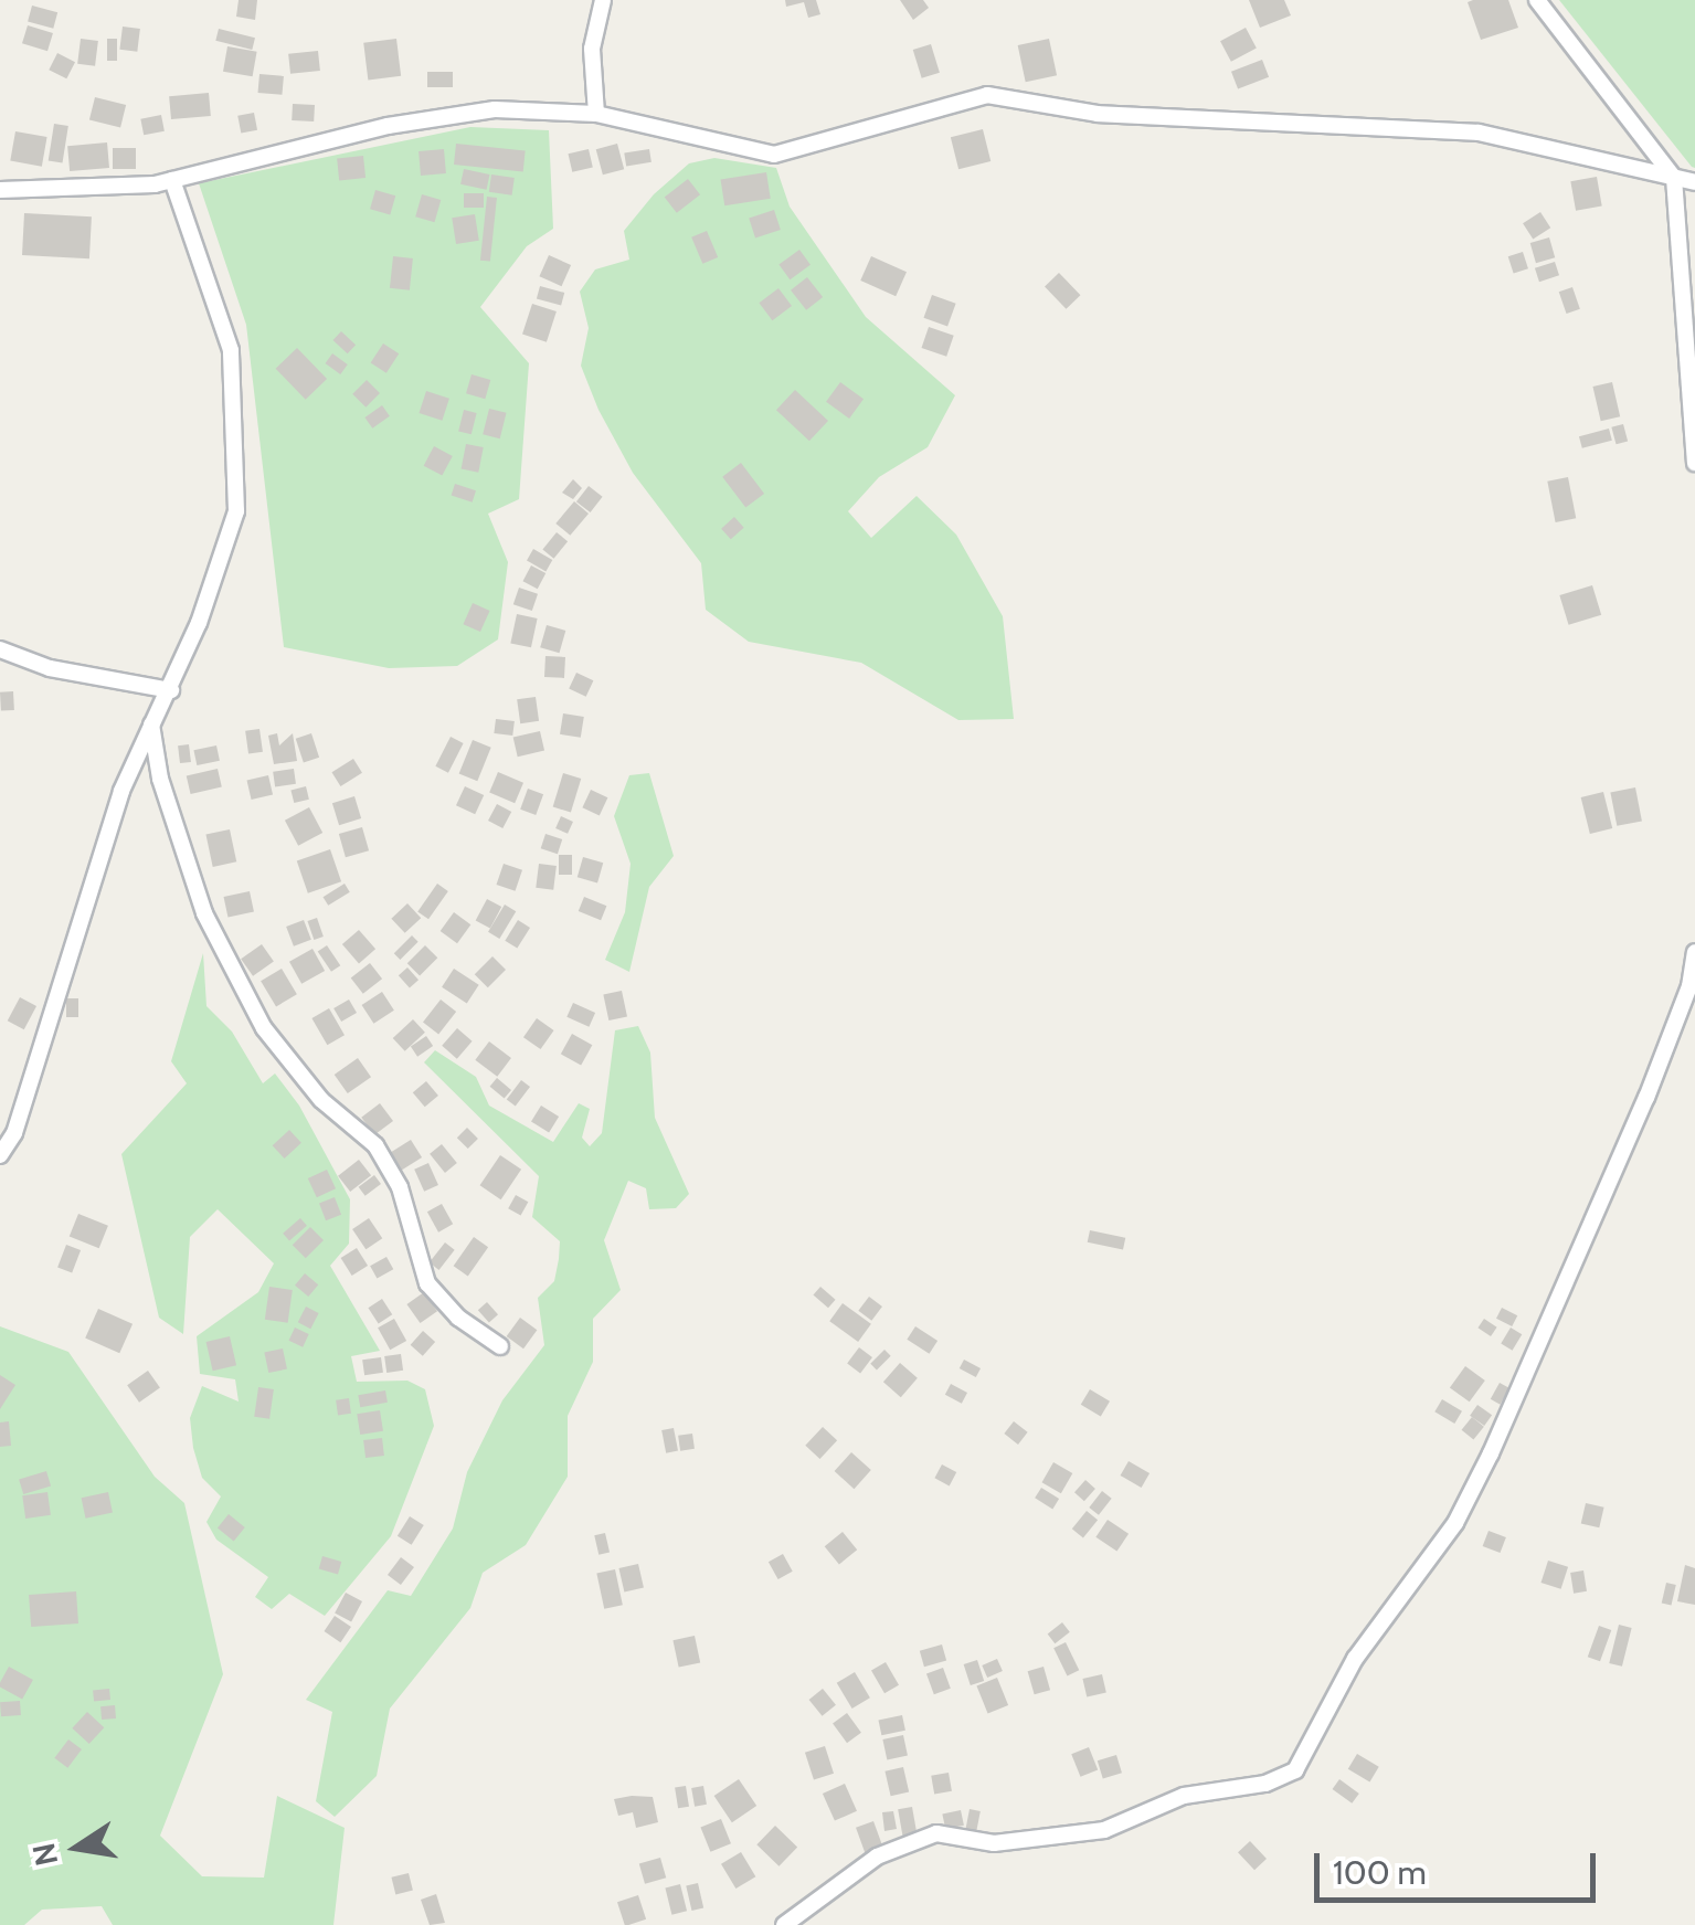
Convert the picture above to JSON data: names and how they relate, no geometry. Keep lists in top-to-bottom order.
{
  "scale_bar": "100 m",
  "north": "left"
}
